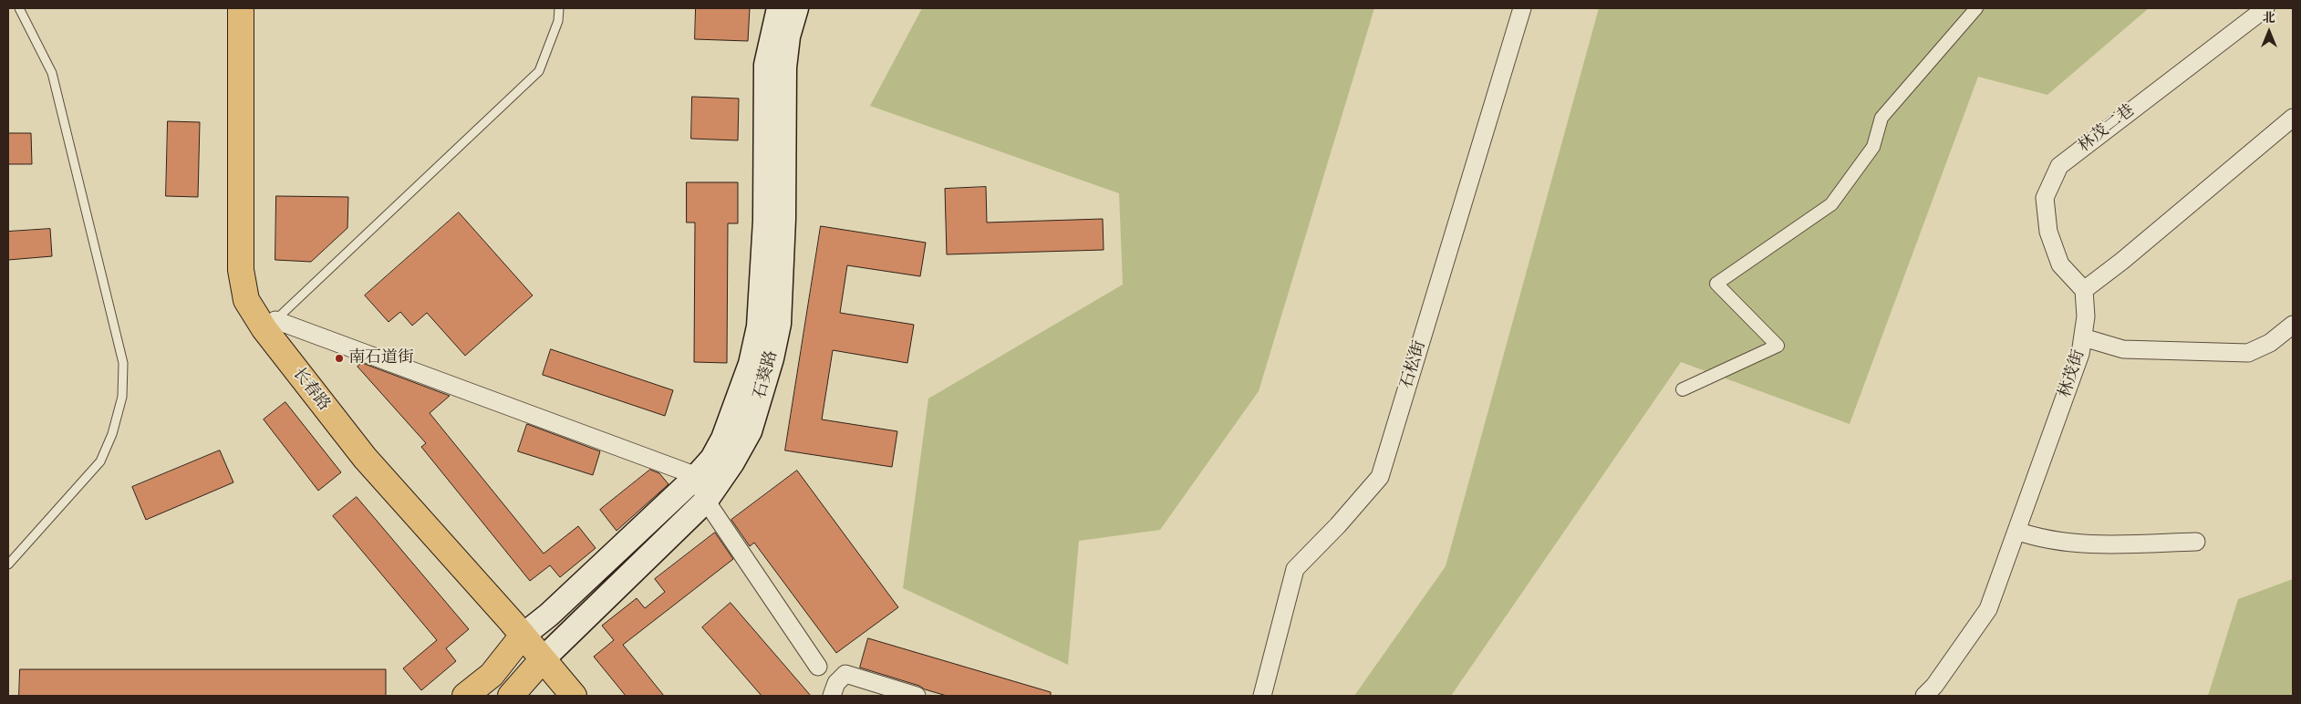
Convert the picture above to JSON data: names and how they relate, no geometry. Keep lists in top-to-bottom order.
{
  "streets": {
    "main road": ["石葵路", "长春路"],
    "street": ["林茂二巷", "石松街", "林茂街"]
  },
  "crossings": [
    ["林茂二巷", "林茂街"],
    ["石葵路", "长春路"]
  ],
  "places": ["南石道街"],
  "north": "top"
}
